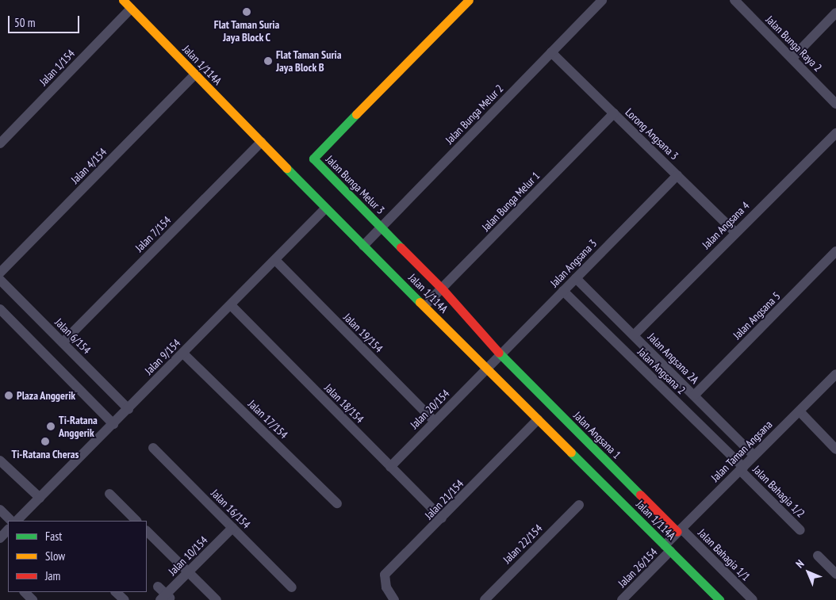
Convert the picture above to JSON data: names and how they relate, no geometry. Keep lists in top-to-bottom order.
{
  "streets": {
    "street": [
      "Jalan Bunga Raya 2",
      "Jalan 1/114A",
      "Jalan 1/154",
      "Jalan Bunga Melur 2",
      "Lorong Angsana 3",
      "Jalan 4/154",
      "Jalan Bunga Melur 3",
      "Jalan Bunga Melur 1",
      "Jalan Angsana 4",
      "Jalan 7/154",
      "Jalan Angsana 3",
      "Jalan Angsana 5",
      "Jalan 19/154",
      "Jalan 6/154",
      "Jalan 9/154",
      "Jalan Angsana 2A",
      "Jalan Angsana 2",
      "Jalan 18/154",
      "Jalan 20/154",
      "Jalan 17/154",
      "Jalan Angsana 1",
      "Jalan Taman Angsana",
      "Jalan Bahagia 1/2",
      "Jalan 21/154",
      "Jalan 16/154",
      "Jalan 22/154",
      "Jalan Bahagia 1/1",
      "Jalan 10/154",
      "Jalan 26/154"
    ]
  },
  "crossings": [
    ["Jalan 1/114A", "Jalan 1/154"],
    ["Jalan 1/114A", "Jalan Bunga Melur 2"],
    ["Jalan 1/114A", "Jalan 4/154"],
    ["Jalan 1/114A", "Jalan Bunga Melur 1"],
    ["Jalan 1/114A", "Jalan 7/154"],
    ["Jalan 1/114A", "Jalan Angsana 3"],
    ["Jalan 1/114A", "Jalan 9/154"],
    ["Jalan 1/114A", "Jalan 20/154"],
    ["Jalan 1/114A", "Jalan Taman Angsana"],
    ["Jalan 1/114A", "Jalan 21/154"],
    ["Jalan 1/114A", "Jalan 26/154"],
    ["Jalan Bunga Melur 2", "Lorong Angsana 3"],
    ["Jalan Bunga Melur 2", "Jalan Bunga Melur 3"],
    ["Lorong Angsana 3", "Jalan Bunga Melur 1"],
    ["Lorong Angsana 3", "Jalan Angsana 4"],
    ["Lorong Angsana 3", "Jalan Angsana 3"],
    ["Jalan Bunga Melur 3", "Jalan Bunga Melur 1"],
    ["Jalan Bunga Melur 3", "Jalan Angsana 3"],
    ["Jalan Bunga Melur 3", "Jalan Angsana 1"],
    ["Jalan Angsana 4", "Jalan Angsana 2A"],
    ["Jalan 7/154", "Jalan 6/154"],
    ["Jalan Angsana 3", "Jalan Angsana 2A"],
    ["Jalan Angsana 3", "Jalan Angsana 2"],
    ["Jalan Angsana 3", "Jalan 20/154"],
    ["Jalan Angsana 3", "Jalan Angsana 1"],
    ["Jalan Angsana 5", "Jalan Angsana 2A"],
    ["Jalan 19/154", "Jalan 9/154"],
    ["Jalan 19/154", "Jalan 20/154"],
    ["Jalan 6/154", "Jalan 9/154"],
    ["Jalan 9/154", "Jalan 18/154"],
    ["Jalan 9/154", "Jalan 17/154"],
    ["Jalan Angsana 2A", "Jalan Taman Angsana"],
    ["Jalan Angsana 2", "Jalan Taman Angsana"],
    ["Jalan Angsana 2", "Jalan Bahagia 1/2"],
    ["Jalan 18/154", "Jalan 20/154"],
    ["Jalan 18/154", "Jalan 21/154"],
    ["Jalan Angsana 1", "Jalan Taman Angsana"],
    ["Jalan Angsana 1", "Jalan Bahagia 1/1"],
    ["Jalan Taman Angsana", "Jalan Bahagia 1/2"],
    ["Jalan Taman Angsana", "Jalan Bahagia 1/1"],
    ["Jalan Taman Angsana", "Jalan 26/154"],
    ["Jalan 16/154", "Jalan 10/154"]
  ],
  "places": [
    "Flat Taman Suria Jaya Block C",
    "Flat Taman Suria Jaya Block B",
    "Plaza Anggerik",
    "Ti-Ratana Anggerik",
    "Ti-Ratana Cheras"
  ],
  "legend": ["Fast", "Slow", "Jam"],
  "scale_bar": "50 m",
  "north": "top left"
}
